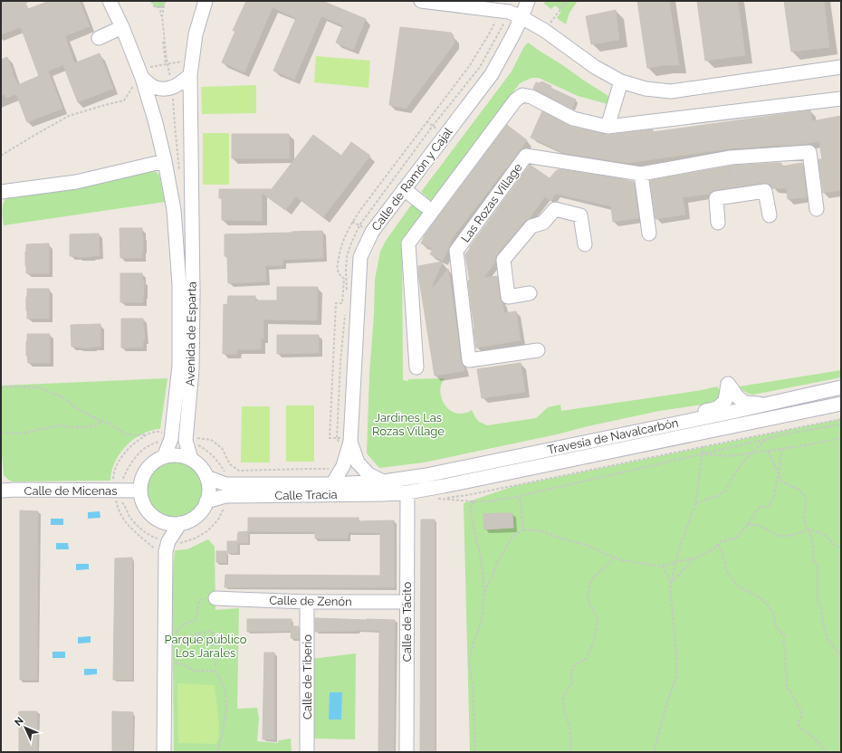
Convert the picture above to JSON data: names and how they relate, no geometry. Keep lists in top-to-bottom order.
{
  "streets": {
    "street": [
      "Calle de Ramón y Cajal",
      "Las Rozas Village",
      "Avenida de Esparta",
      "Travesía de Navalcarbón",
      "Calle de Micenas",
      "Calle Tracia",
      "Calle de Zenón",
      "Calle de Tácito",
      "Calle de Tiberio"
    ]
  },
  "crossings": [
    ["Calle de Ramón y Cajal", "Travesía de Navalcarbón"],
    ["Calle de Ramón y Cajal", "Calle Tracia"],
    ["Avenida de Esparta", "Calle de Micenas"],
    ["Avenida de Esparta", "Calle Tracia"],
    ["Travesía de Navalcarbón", "Calle Tracia"],
    ["Travesía de Navalcarbón", "Calle de Tácito"],
    ["Calle de Micenas", "Calle Tracia"],
    ["Calle Tracia", "Calle de Tácito"],
    ["Calle de Zenón", "Calle de Tácito"],
    ["Calle de Zenón", "Calle de Tiberio"]
  ],
  "parks": ["Jardines Las Rozas Village", "Parque público Los Jarales"],
  "north": "top left"
}
